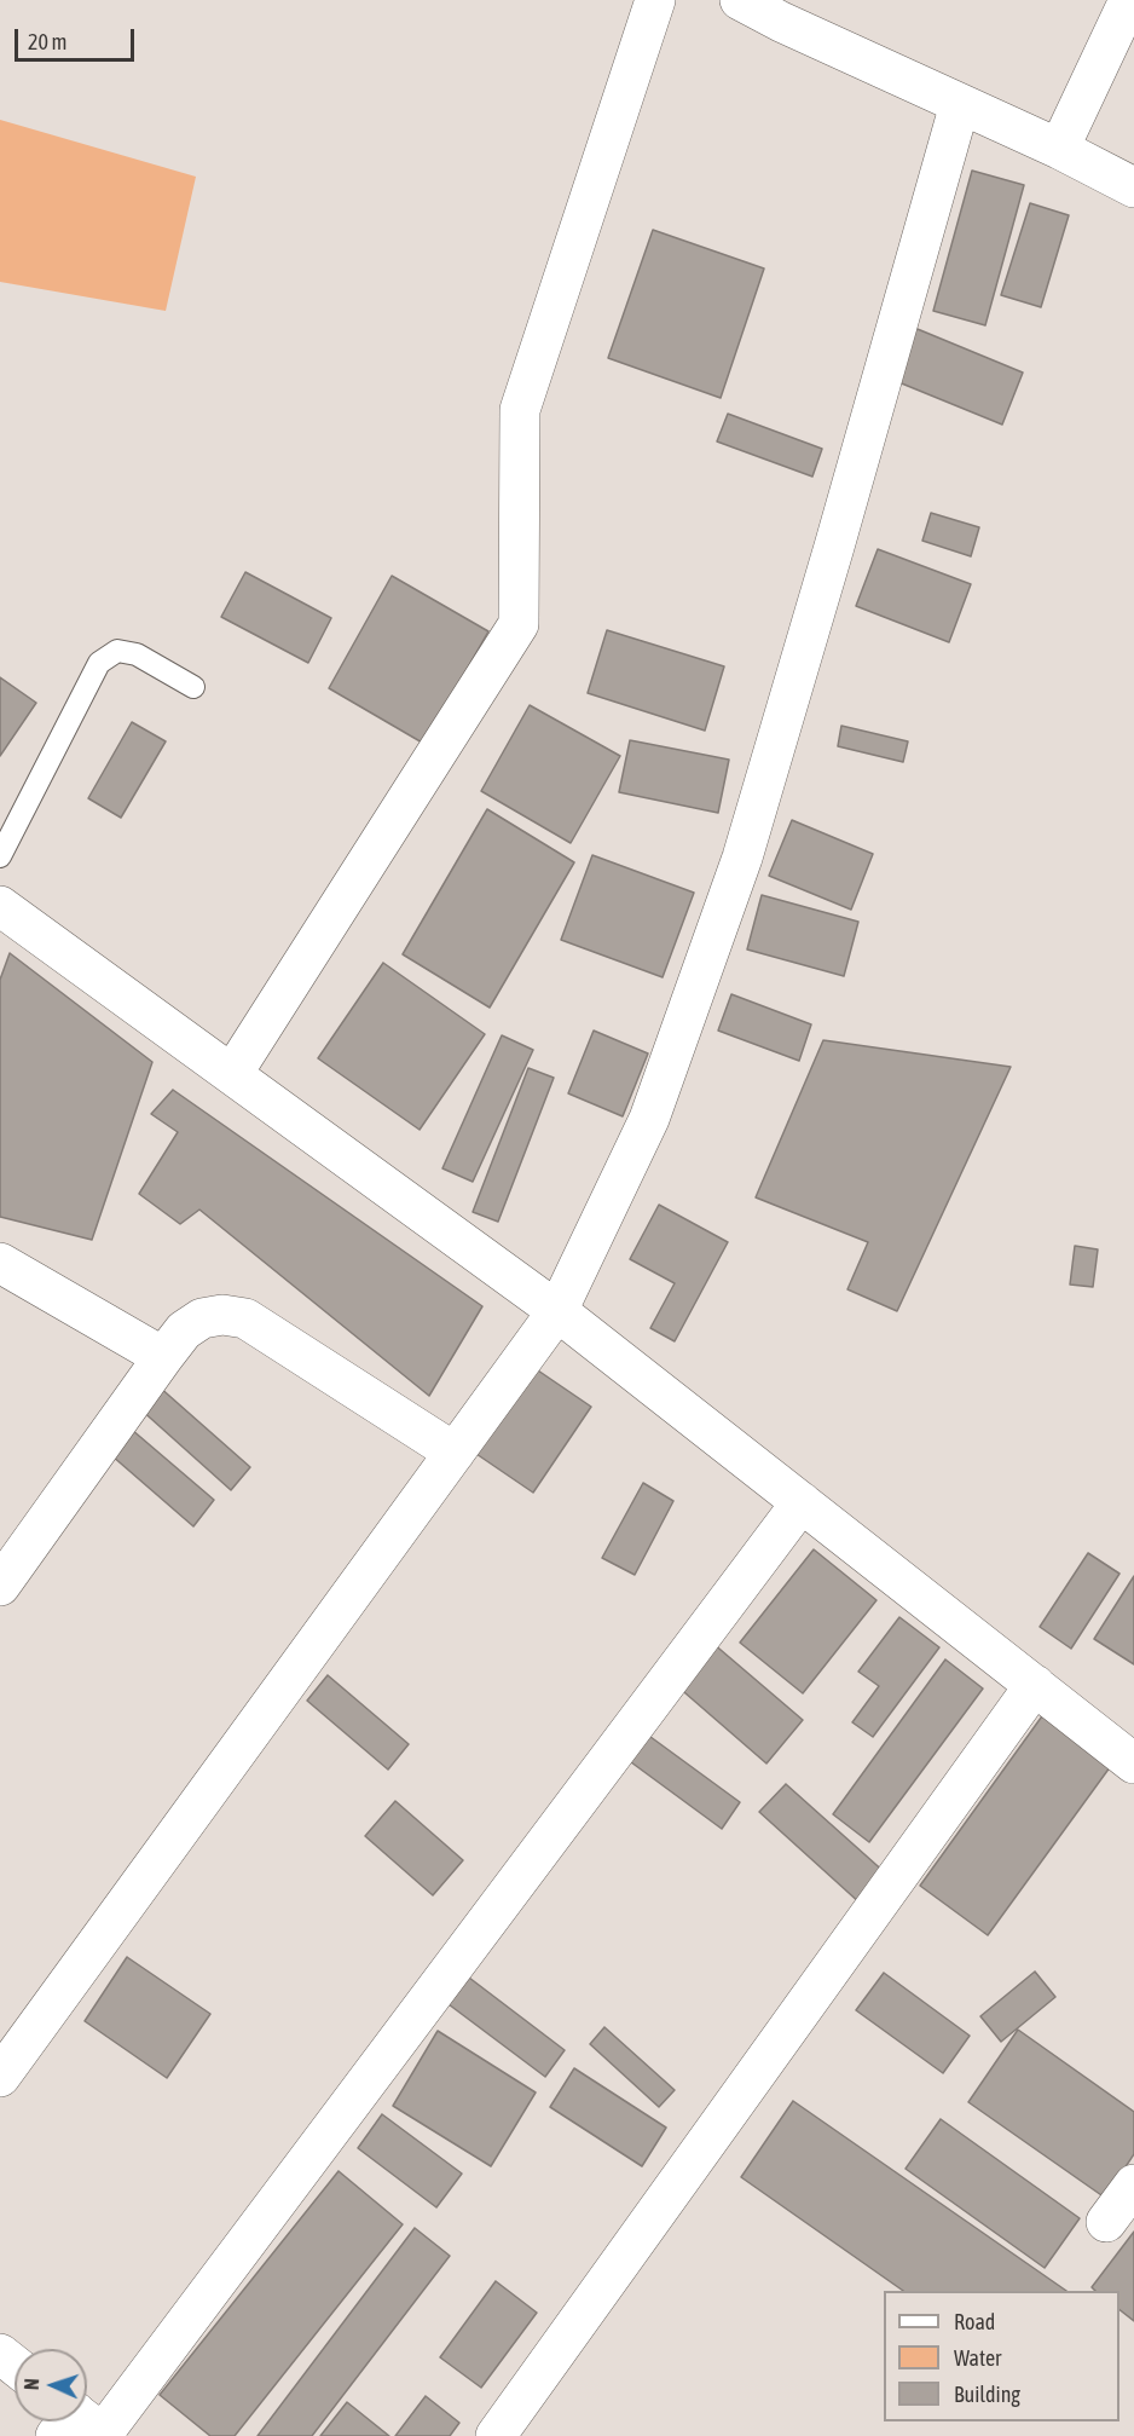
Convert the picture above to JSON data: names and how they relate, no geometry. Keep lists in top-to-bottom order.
{
  "legend": ["Road", "Water", "Building"],
  "scale_bar": "20 m",
  "north": "left"
}
